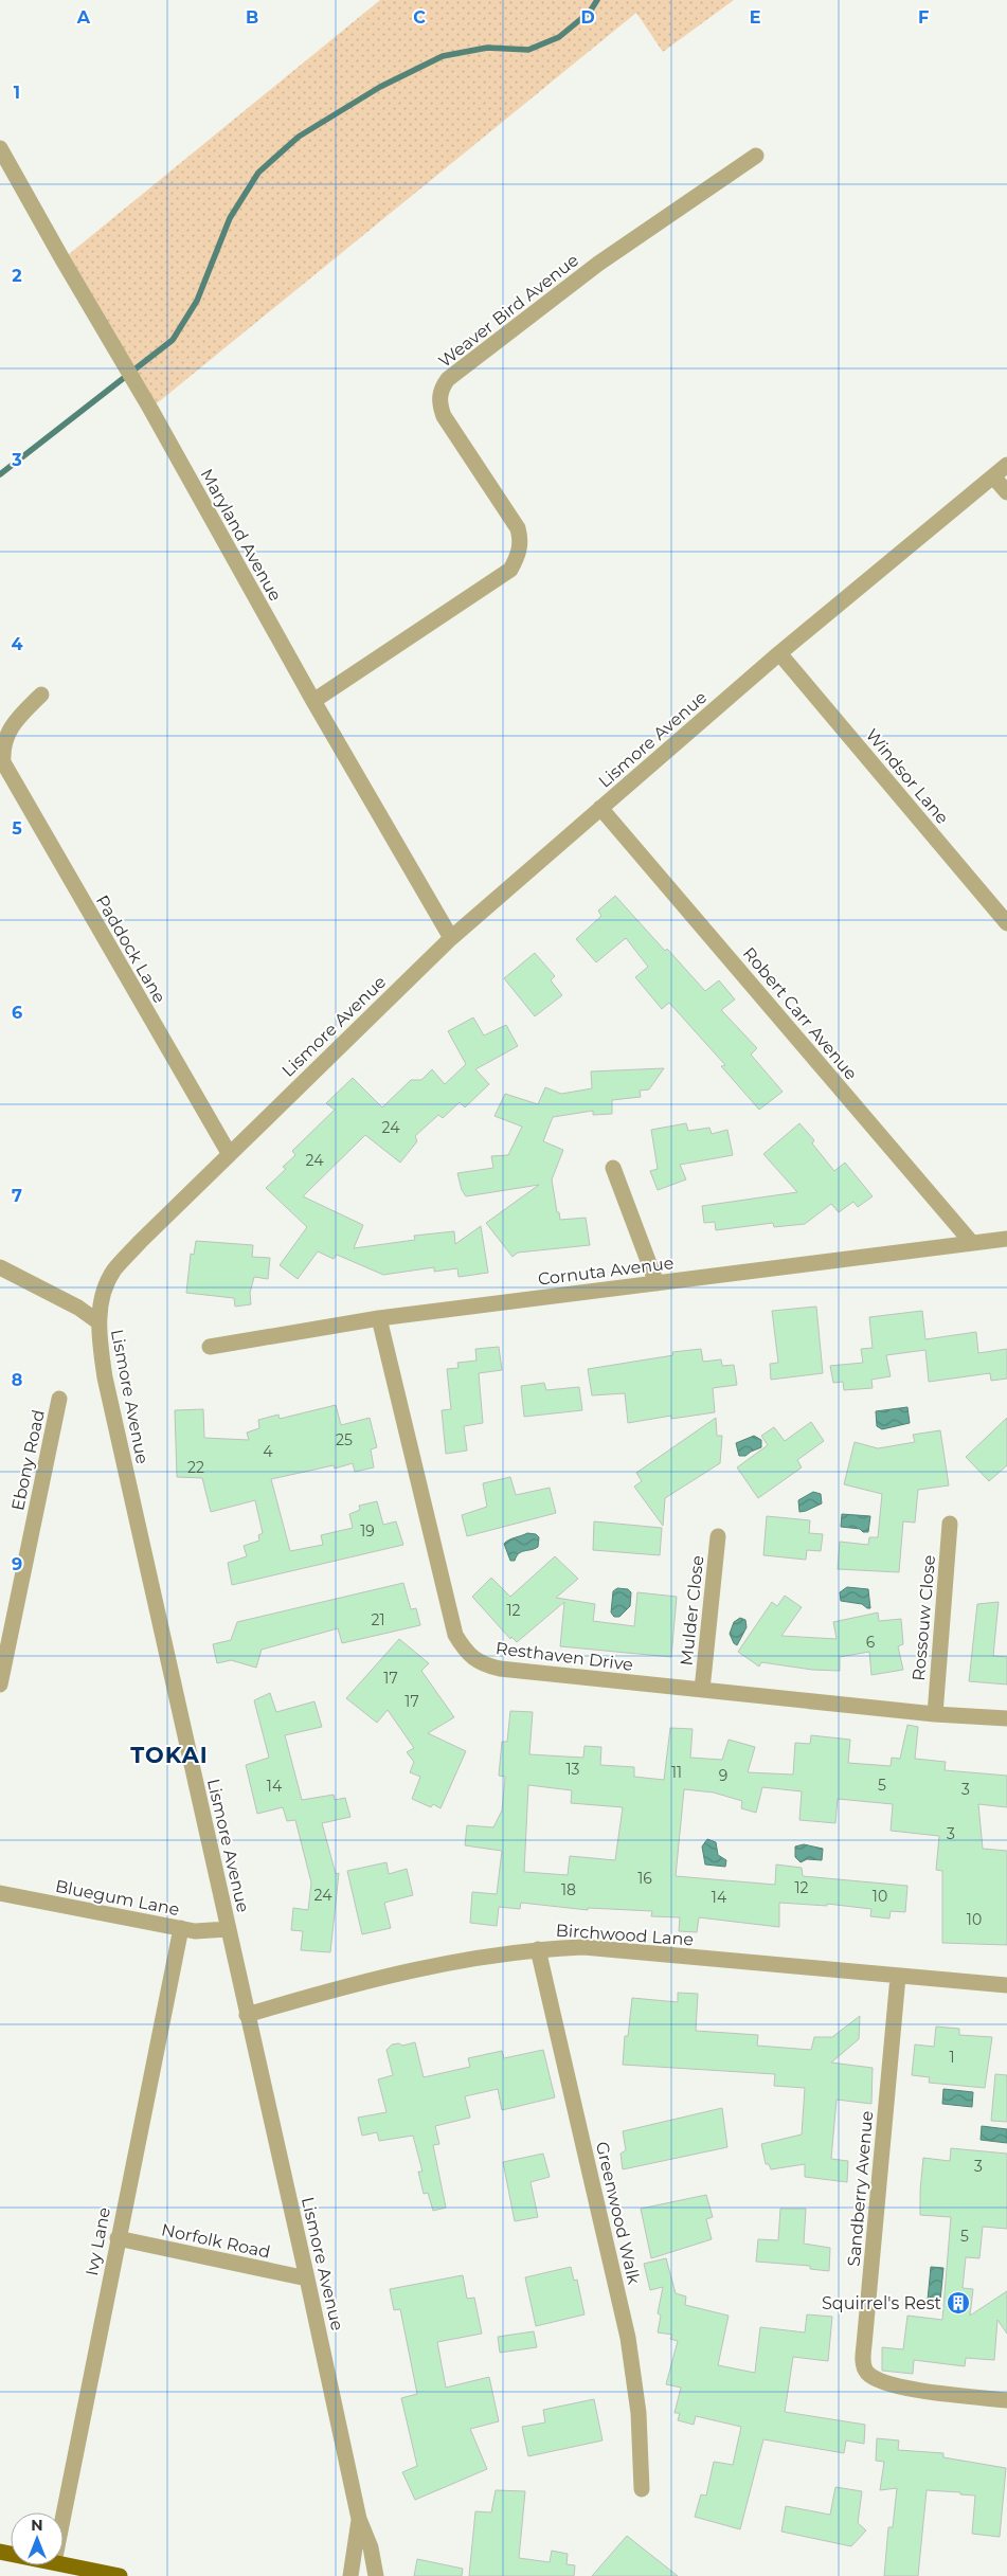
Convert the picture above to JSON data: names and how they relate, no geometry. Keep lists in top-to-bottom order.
{
  "streets": {
    "street": [
      "Weaver Bird Avenue",
      "Maryland Avenue",
      "Lismore Avenue",
      "Windsor Lane",
      "Paddock Lane",
      "Robert Carr Avenue",
      "Cornuta Avenue",
      "Ebony Road",
      "Mulder Close",
      "Rossouw Close",
      "Resthaven Drive",
      "Bluegum Lane",
      "Birchwood Lane",
      "Sandberry Avenue",
      "Greenwood Walk",
      "Norfolk Road",
      "Ivy Lane"
    ]
  },
  "crossings": [
    ["Weaver Bird Avenue", "Maryland Avenue"],
    ["Maryland Avenue", "Lismore Avenue"],
    ["Lismore Avenue", "Windsor Lane"],
    ["Lismore Avenue", "Paddock Lane"],
    ["Lismore Avenue", "Robert Carr Avenue"],
    ["Lismore Avenue", "Bluegum Lane"],
    ["Lismore Avenue", "Birchwood Lane"],
    ["Lismore Avenue", "Norfolk Road"],
    ["Robert Carr Avenue", "Cornuta Avenue"],
    ["Cornuta Avenue", "Resthaven Drive"],
    ["Mulder Close", "Resthaven Drive"],
    ["Rossouw Close", "Resthaven Drive"],
    ["Bluegum Lane", "Ivy Lane"],
    ["Birchwood Lane", "Sandberry Avenue"],
    ["Birchwood Lane", "Greenwood Walk"],
    ["Norfolk Road", "Ivy Lane"]
  ],
  "districts": ["TOKAI"],
  "places": {
    "building": ["Squirrel's Rest"]
  },
  "house_numbers": [
    "24",
    "24",
    "25",
    "4",
    "22",
    "19",
    "12",
    "21",
    "6",
    "17",
    "17",
    "13",
    "11",
    "9",
    "5",
    "14",
    "3",
    "3",
    "16",
    "12",
    "18",
    "24",
    "10",
    "14",
    "10",
    "1",
    "3",
    "5"
  ],
  "north": "top",
  "grid": {
    "columns": [
      "A",
      "B",
      "C",
      "D",
      "E",
      "F"
    ],
    "rows": [
      "1",
      "2",
      "3",
      "4",
      "5",
      "6",
      "7",
      "8",
      "9"
    ]
  }
}
